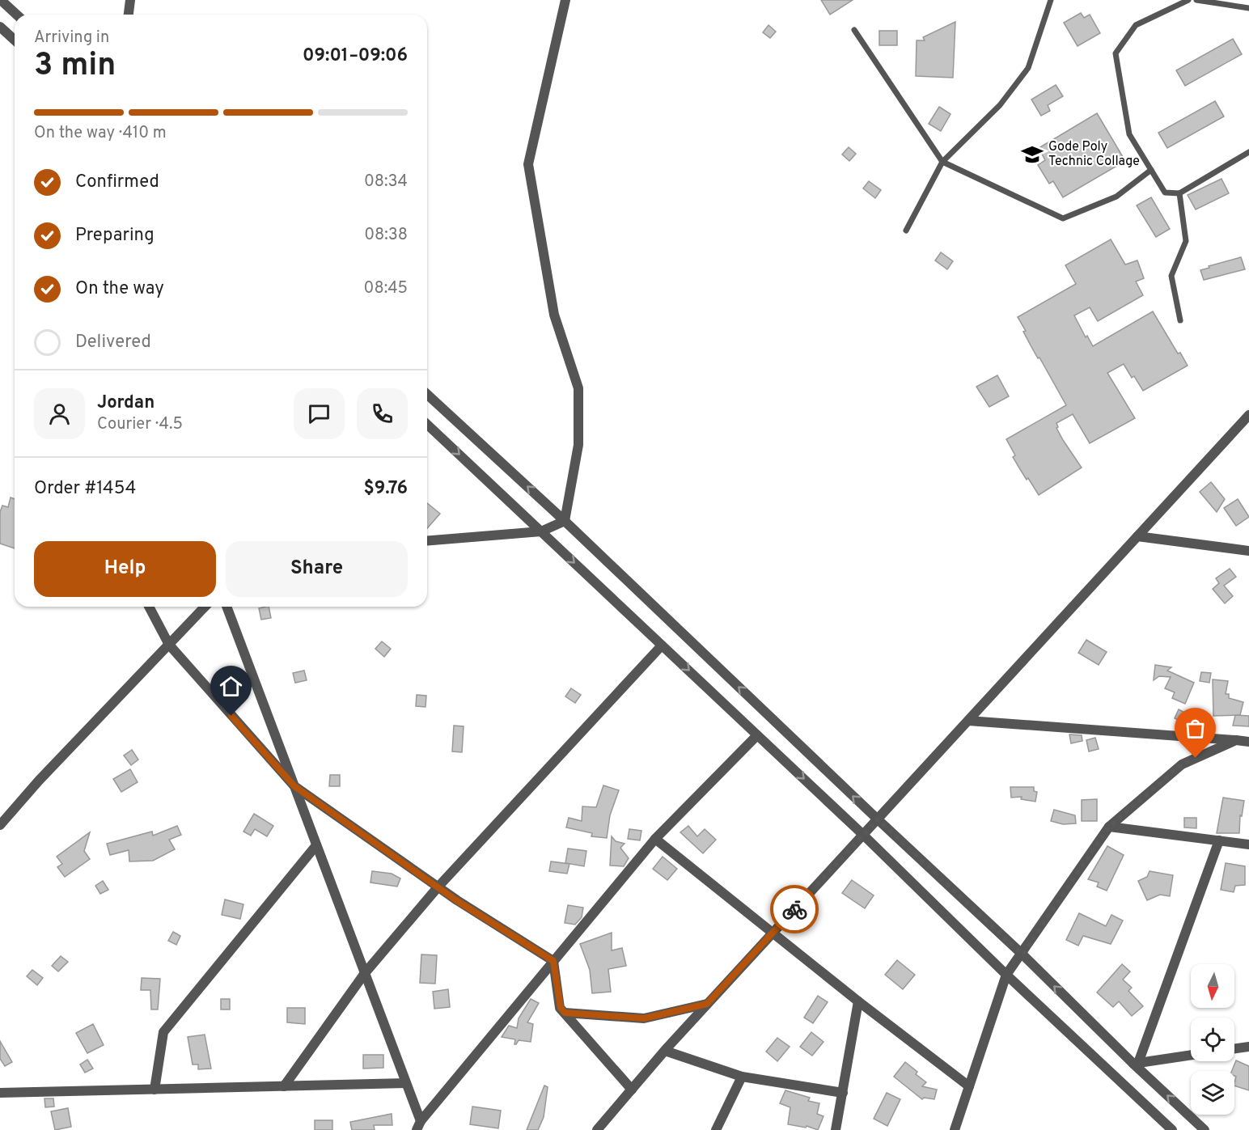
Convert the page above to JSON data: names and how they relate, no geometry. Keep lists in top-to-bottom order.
{
  "places": {
    "school or university": ["Gode Poly Technic Collage"]
  },
  "north": "bottom",
  "page": {
    "heading": ["3 min", "Arriving in", "09:01–09:06"],
    "panel": [
      "Jordan",
      "Courier · 4.5",
      "Order #1454",
      "$9.76"
    ],
    "bar": "On the way · 410 m",
    "list": [
      ["Confirmed", "08:34"],
      ["Preparing", "08:38"],
      ["On the way", "08:45"],
      "Delivered"
    ],
    "buttons": ["Help", "Share"]
  }
}
